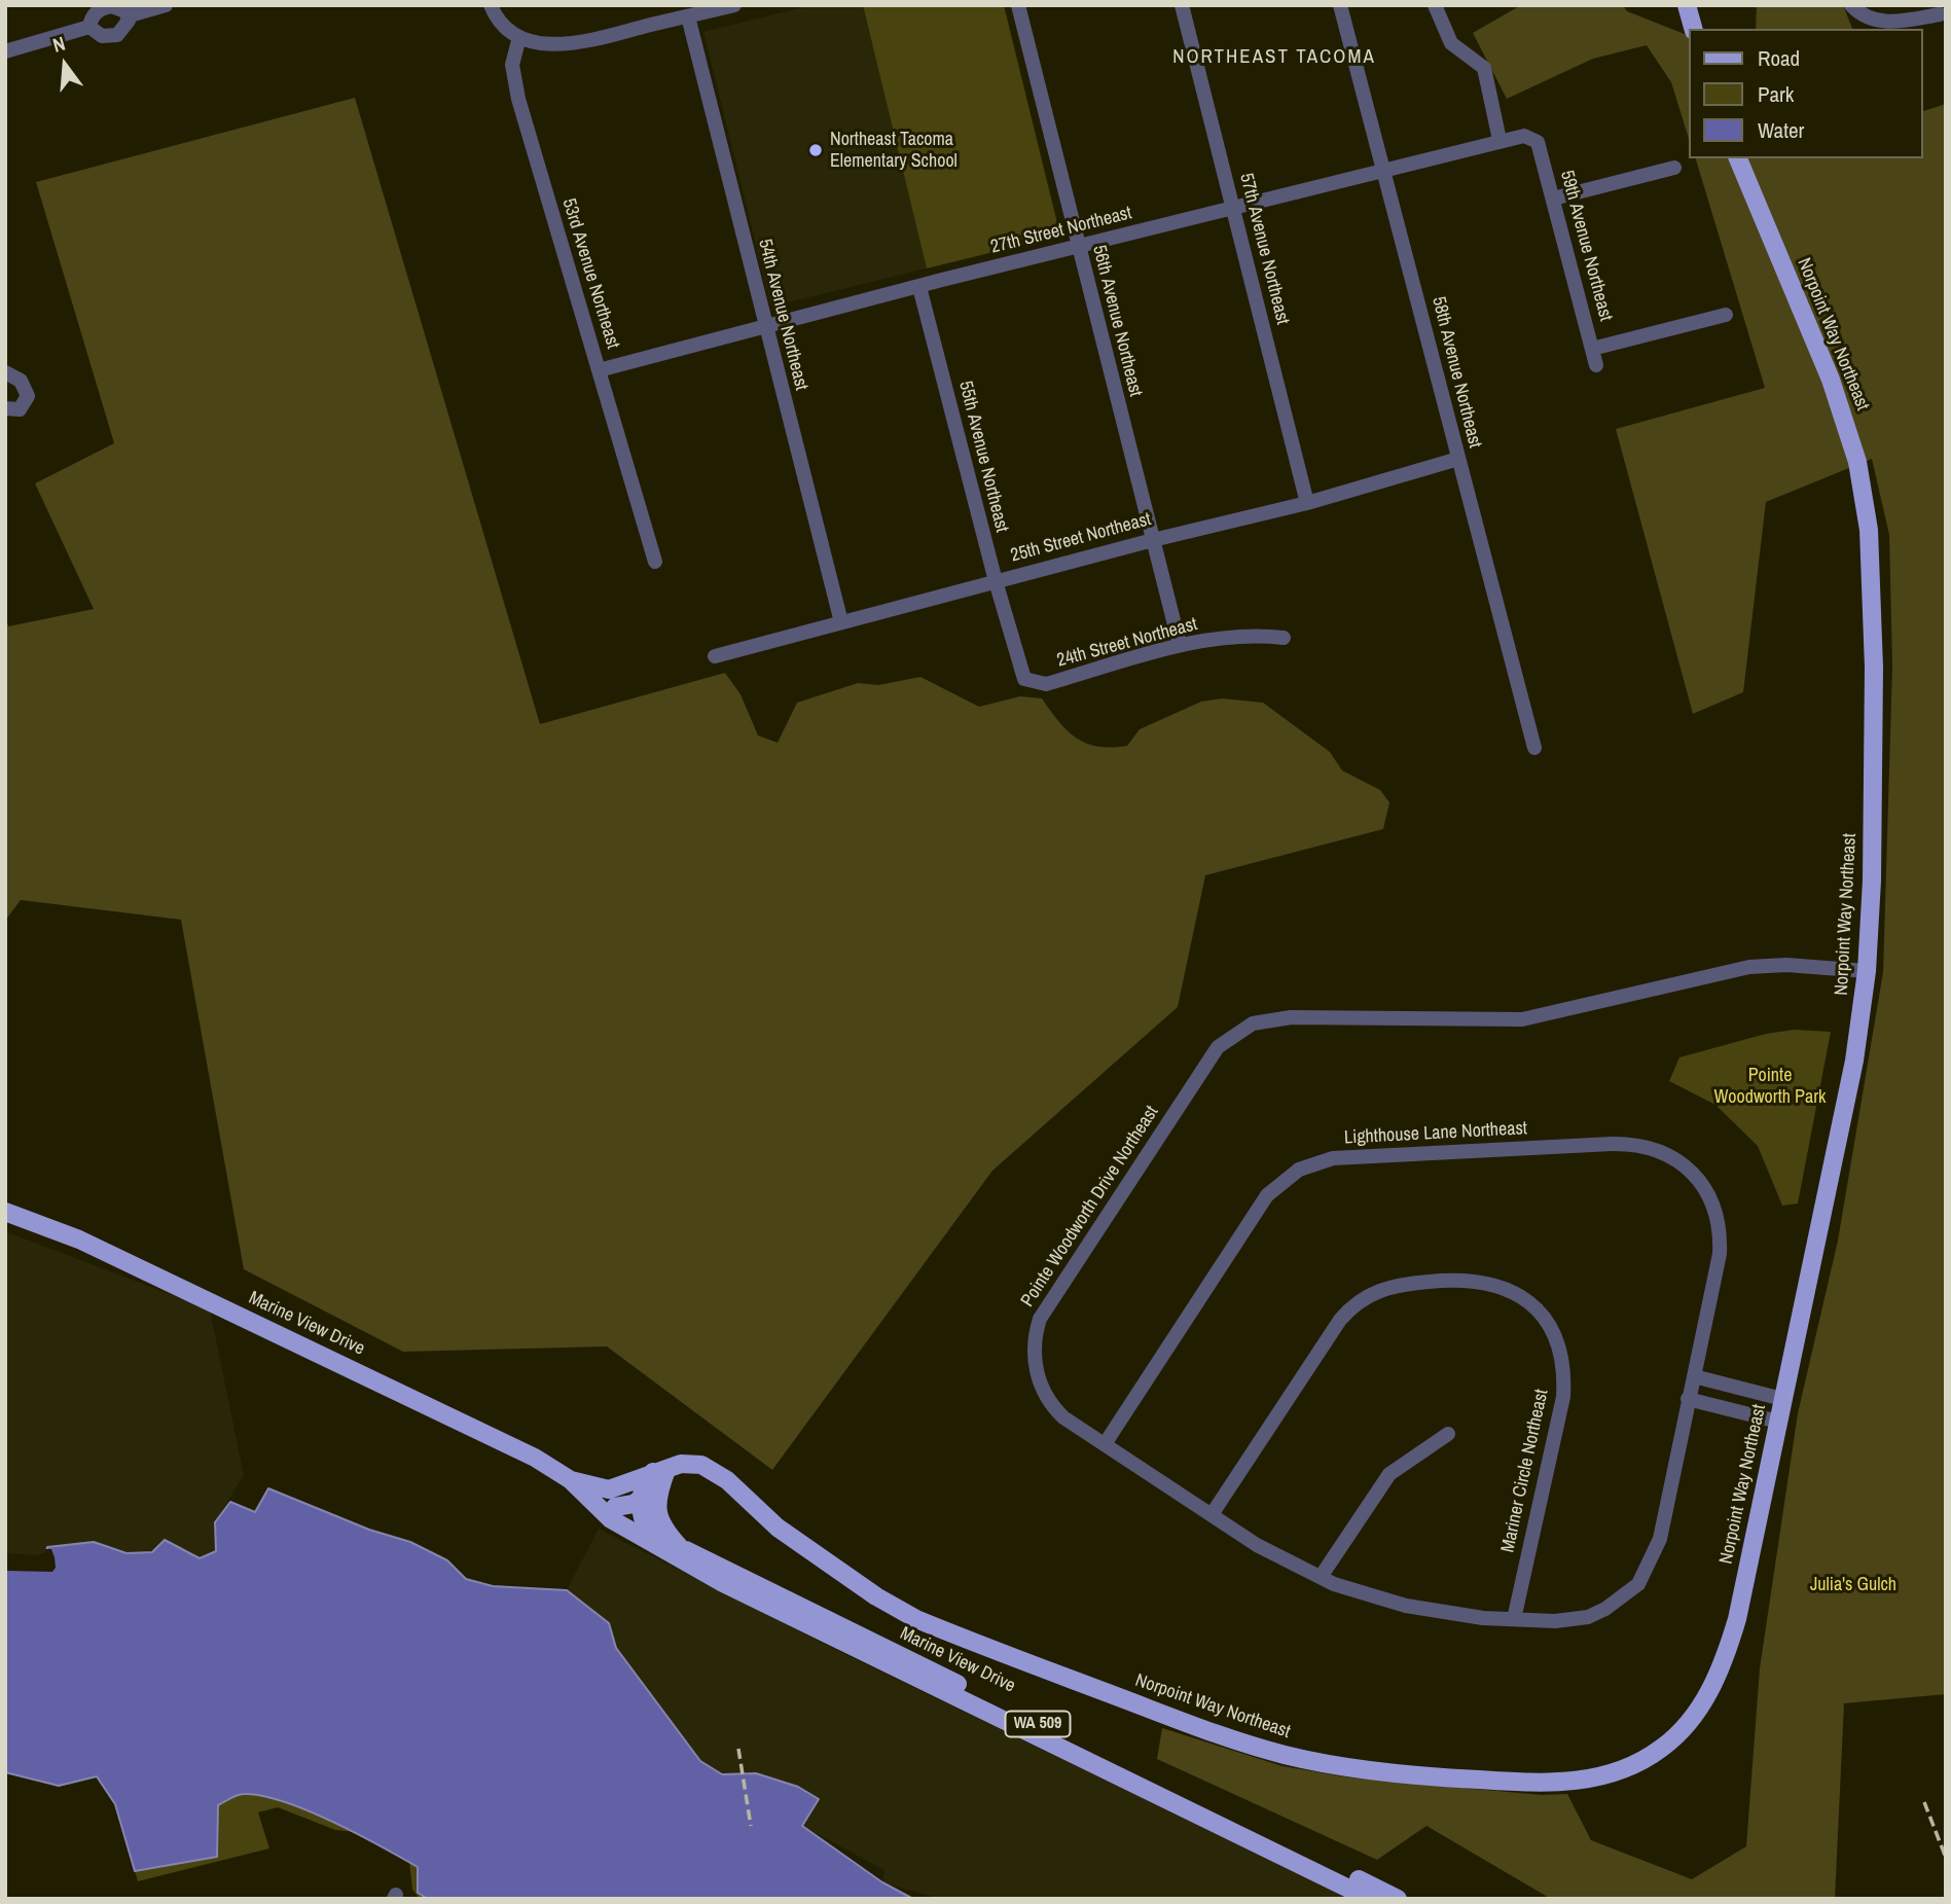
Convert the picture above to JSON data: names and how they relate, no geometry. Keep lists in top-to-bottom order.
{
  "streets": {
    "main road": ["Norpoint Way Northeast", "Marine View Drive", "WA 509"],
    "street": [
      "27th Street Northeast",
      "59th Avenue Northeast",
      "57th Avenue Northeast",
      "53rd Avenue Northeast",
      "54th Avenue Northeast",
      "56th Avenue Northeast",
      "58th Avenue Northeast",
      "55th Avenue Northeast",
      "25th Street Northeast",
      "24th Street Northeast",
      "Lighthouse Lane Northeast",
      "Pointe Woodworth Drive Northeast",
      "Mariner Circle Northeast"
    ]
  },
  "crossings": [
    ["27th Street Northeast", "59th Avenue Northeast"],
    ["27th Street Northeast", "57th Avenue Northeast"],
    ["27th Street Northeast", "53rd Avenue Northeast"],
    ["27th Street Northeast", "54th Avenue Northeast"],
    ["27th Street Northeast", "56th Avenue Northeast"],
    ["27th Street Northeast", "58th Avenue Northeast"],
    ["27th Street Northeast", "55th Avenue Northeast"],
    ["57th Avenue Northeast", "25th Street Northeast"],
    ["54th Avenue Northeast", "25th Street Northeast"],
    ["56th Avenue Northeast", "25th Street Northeast"],
    ["56th Avenue Northeast", "24th Street Northeast"],
    ["Norpoint Way Northeast", "Pointe Woodworth Drive Northeast"],
    ["58th Avenue Northeast", "25th Street Northeast"],
    ["55th Avenue Northeast", "25th Street Northeast"],
    ["55th Avenue Northeast", "24th Street Northeast"],
    ["Lighthouse Lane Northeast", "Pointe Woodworth Drive Northeast"],
    ["Pointe Woodworth Drive Northeast", "Mariner Circle Northeast"]
  ],
  "districts": ["NORTHEAST TACOMA"],
  "parks": ["Pointe Woodworth Park", "Julia's Gulch"],
  "places": ["Northeast Tacoma Elementary School"],
  "legend": ["Road", "Park", "Water"],
  "north": "top"
}
